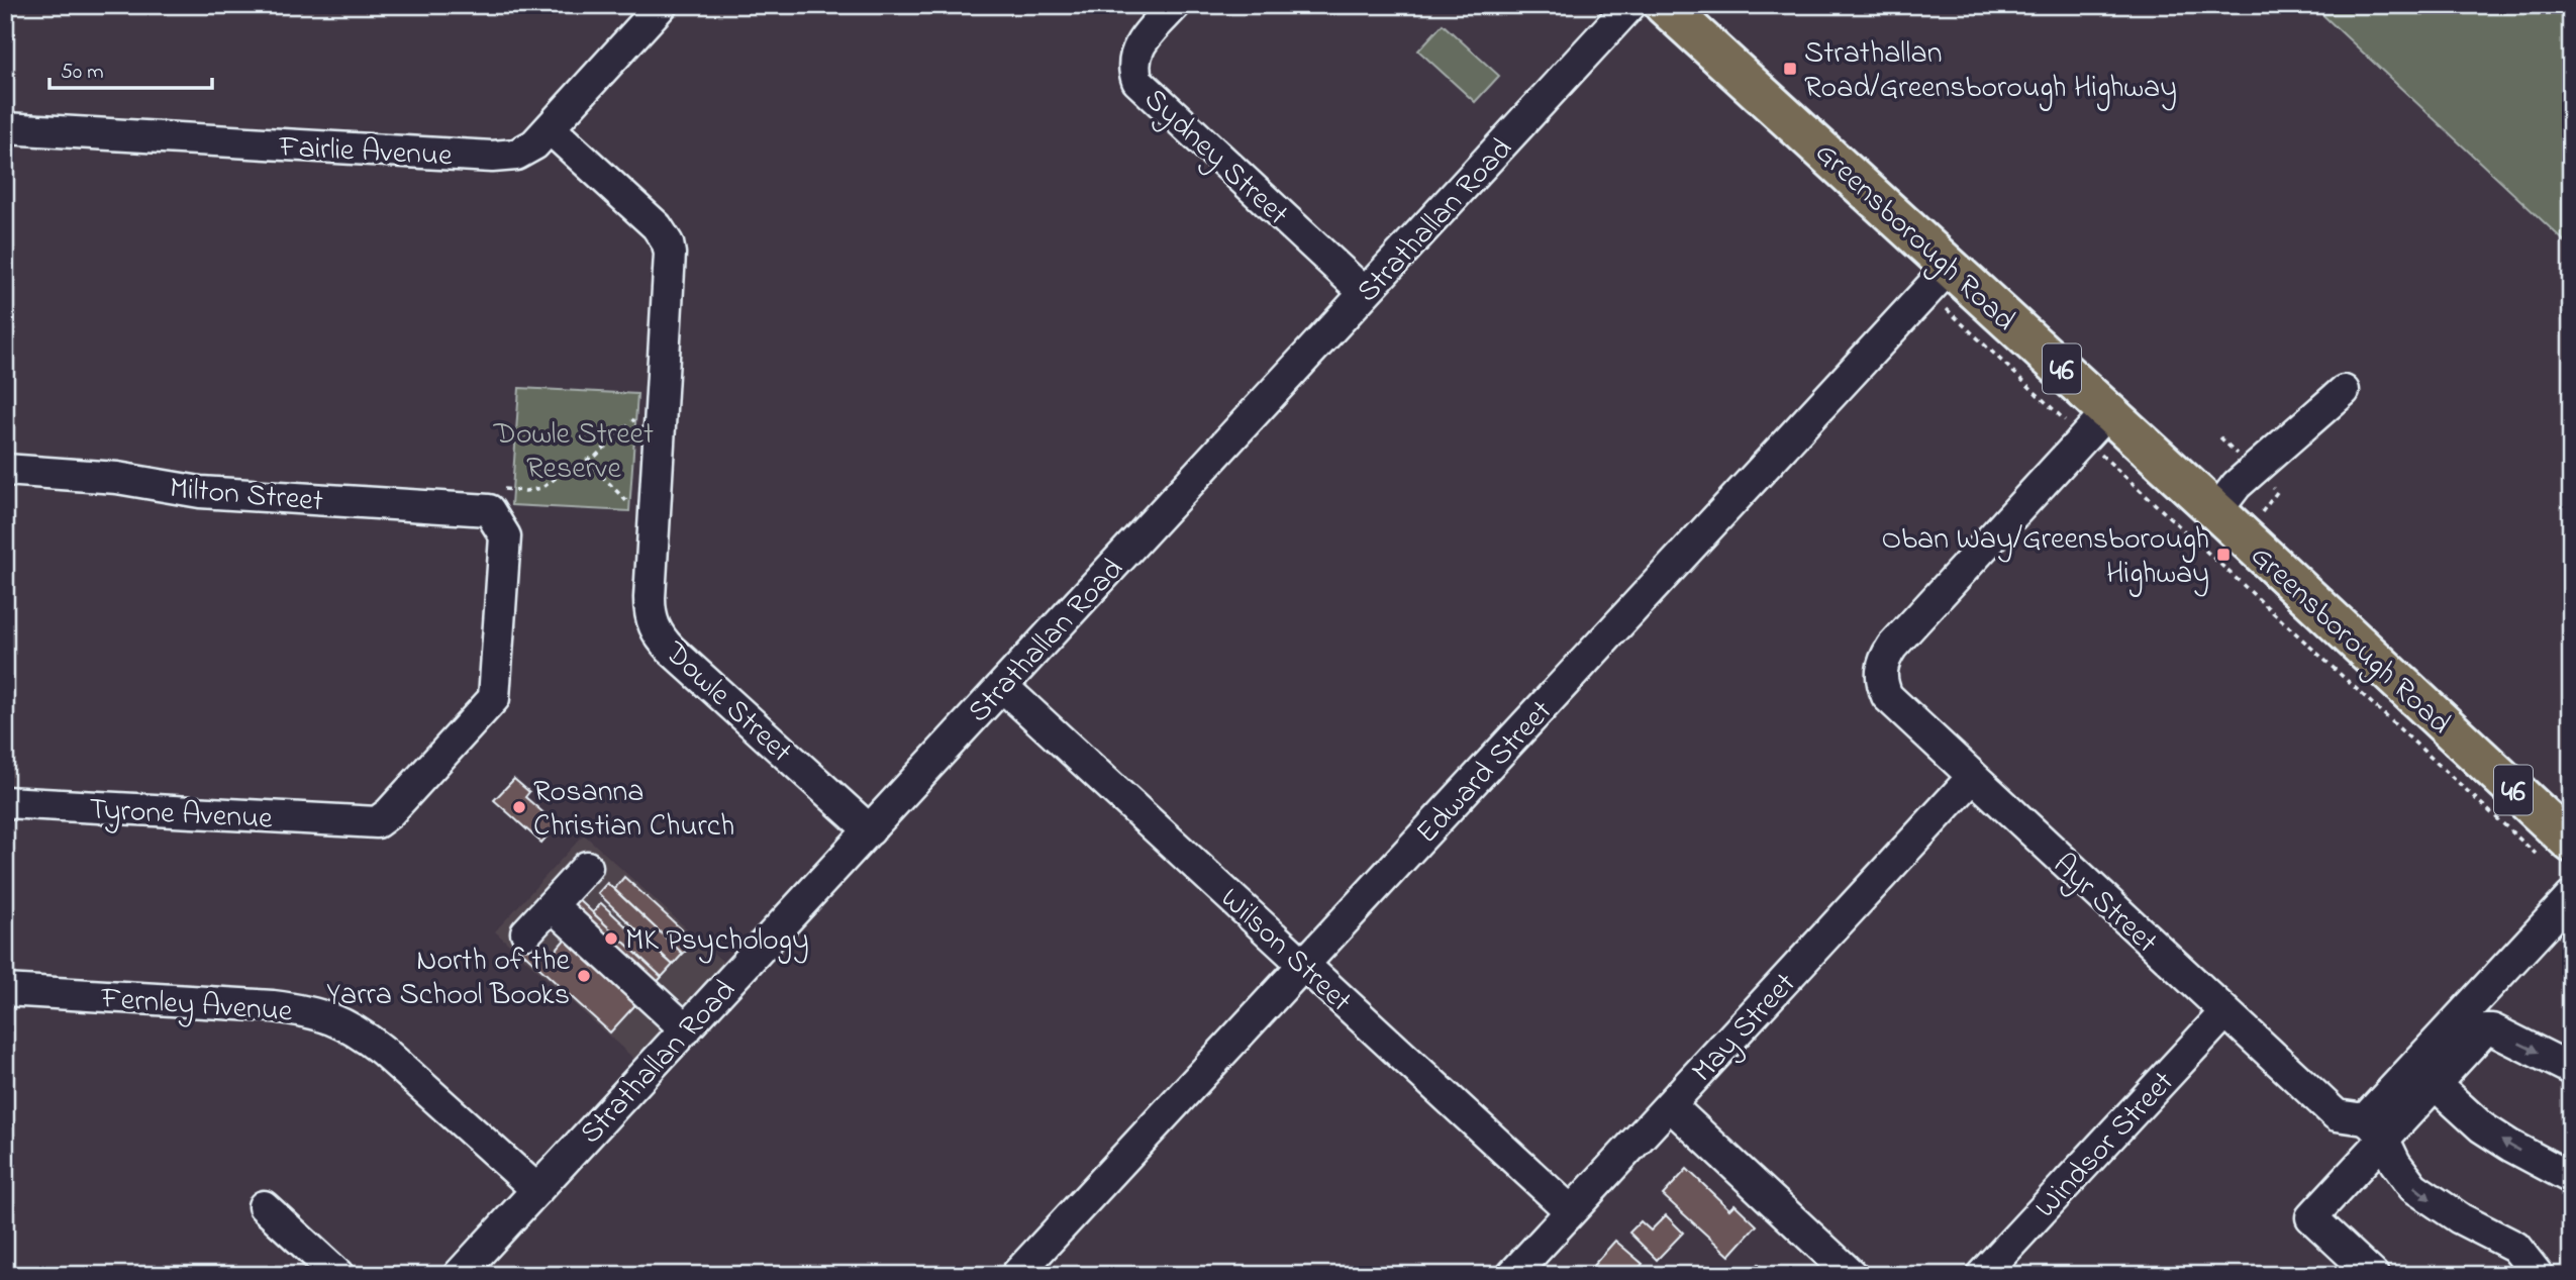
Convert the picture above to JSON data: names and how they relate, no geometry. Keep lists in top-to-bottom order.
{
  "streets": {
    "highway": ["Greensborough Road", "46"],
    "street": [
      "Fairlie Avenue",
      "Sydney Street",
      "Strathallan Road",
      "Milton Street",
      "Dowle Street",
      "Edward Street",
      "Tyrone Avenue",
      "Ayr Street",
      "Wilson Street",
      "Fernley Avenue",
      "May Street",
      "Windsor Street"
    ]
  },
  "crossings": [
    ["Fairlie Avenue", "Dowle Street"],
    ["Sydney Street", "Strathallan Road"],
    ["Strathallan Road", "Dowle Street"],
    ["Strathallan Road", "Wilson Street"],
    ["Strathallan Road", "Fernley Avenue"],
    ["Greensborough Road", "Edward Street"],
    ["Greensborough Road", "Ayr Street"],
    ["Milton Street", "Tyrone Avenue"],
    ["Edward Street", "Wilson Street"],
    ["Ayr Street", "May Street"],
    ["Ayr Street", "Windsor Street"],
    ["Wilson Street", "May Street"]
  ],
  "parks": ["Dowle Street Reserve"],
  "places": {
    "transit": ["Strathallan Road/Greensborough Highway", "Oban Way/Greensborough Highway"],
    "other": ["Rosanna Christian Church", "MK Psychology", "North of the Yarra School Books"]
  },
  "scale_bar": "50 m"
}
